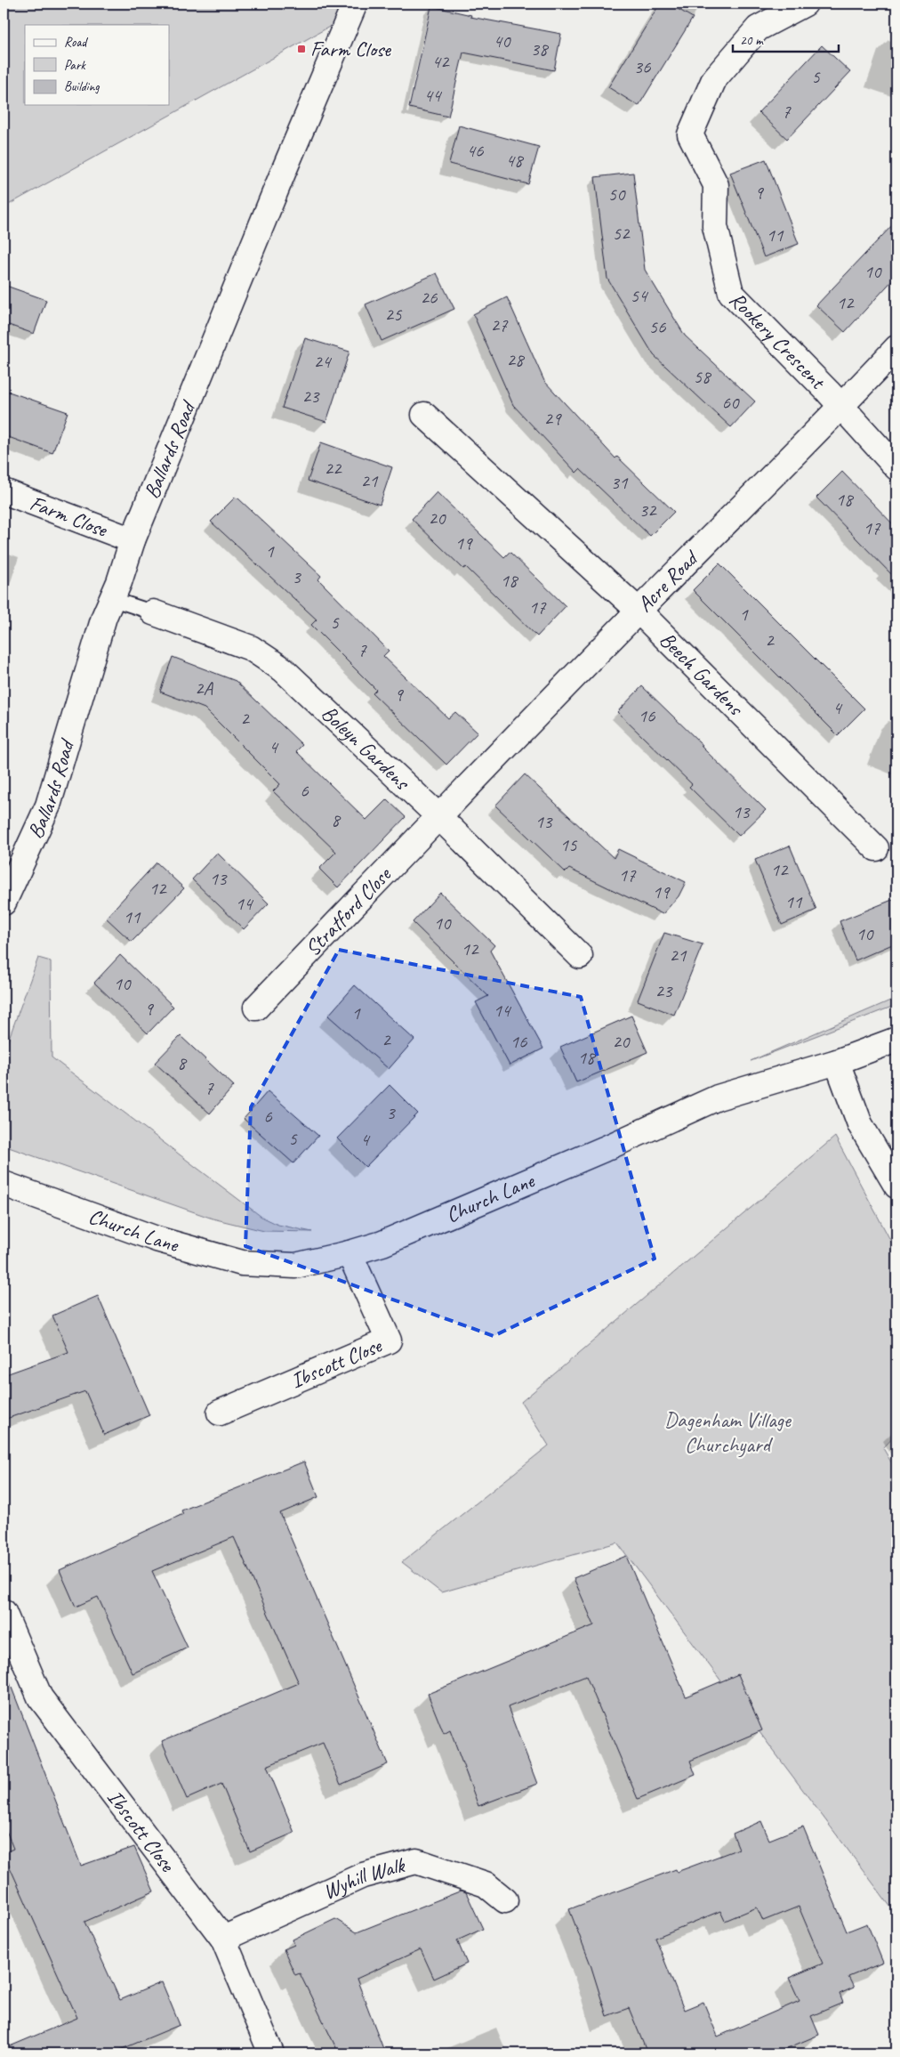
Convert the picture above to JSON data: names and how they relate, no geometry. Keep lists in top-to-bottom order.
{
  "streets": {
    "street": [
      "Rookery Crescent",
      "Ballards Road",
      "Farm Close",
      "Acre Road",
      "Beech Gardens",
      "Boleyn Gardens",
      "Stratford Close",
      "Church Lane",
      "Ibscott Close",
      "Wyhill Walk"
    ]
  },
  "crossings": [
    ["Rookery Crescent", "Acre Road"],
    ["Ballards Road", "Farm Close"],
    ["Ballards Road", "Boleyn Gardens"],
    ["Acre Road", "Beech Gardens"],
    ["Acre Road", "Boleyn Gardens"],
    ["Acre Road", "Stratford Close"],
    ["Boleyn Gardens", "Stratford Close"],
    ["Church Lane", "Ibscott Close"],
    ["Ibscott Close", "Wyhill Walk"]
  ],
  "parks": ["Dagenham Village Churchyard"],
  "places": {
    "transit": ["Farm Close"]
  },
  "house_numbers": [
    "40",
    "38",
    "42",
    "36",
    "5",
    "44",
    "7",
    "46",
    "48",
    "9",
    "50",
    "52",
    "11",
    "10",
    "54",
    "26",
    "12",
    "25",
    "27",
    "56",
    "28",
    "24",
    "58",
    "23",
    "60",
    "29",
    "22",
    "21",
    "31",
    "18",
    "32",
    "20",
    "17",
    "19",
    "1",
    "3",
    "18",
    "17",
    "1",
    "5",
    "2",
    "7",
    "2A",
    "9",
    "4",
    "16",
    "2",
    "4",
    "6",
    "13",
    "8",
    "13",
    "15",
    "12",
    "17",
    "13",
    "12",
    "19",
    "11",
    "14",
    "11",
    "10",
    "10",
    "12",
    "21",
    "10",
    "23",
    "9",
    "14",
    "1",
    "2",
    "16",
    "20",
    "18",
    "8",
    "7",
    "3",
    "6",
    "5",
    "4"
  ],
  "legend": ["Road", "Park", "Building"],
  "scale_bar": "20 m"
}
